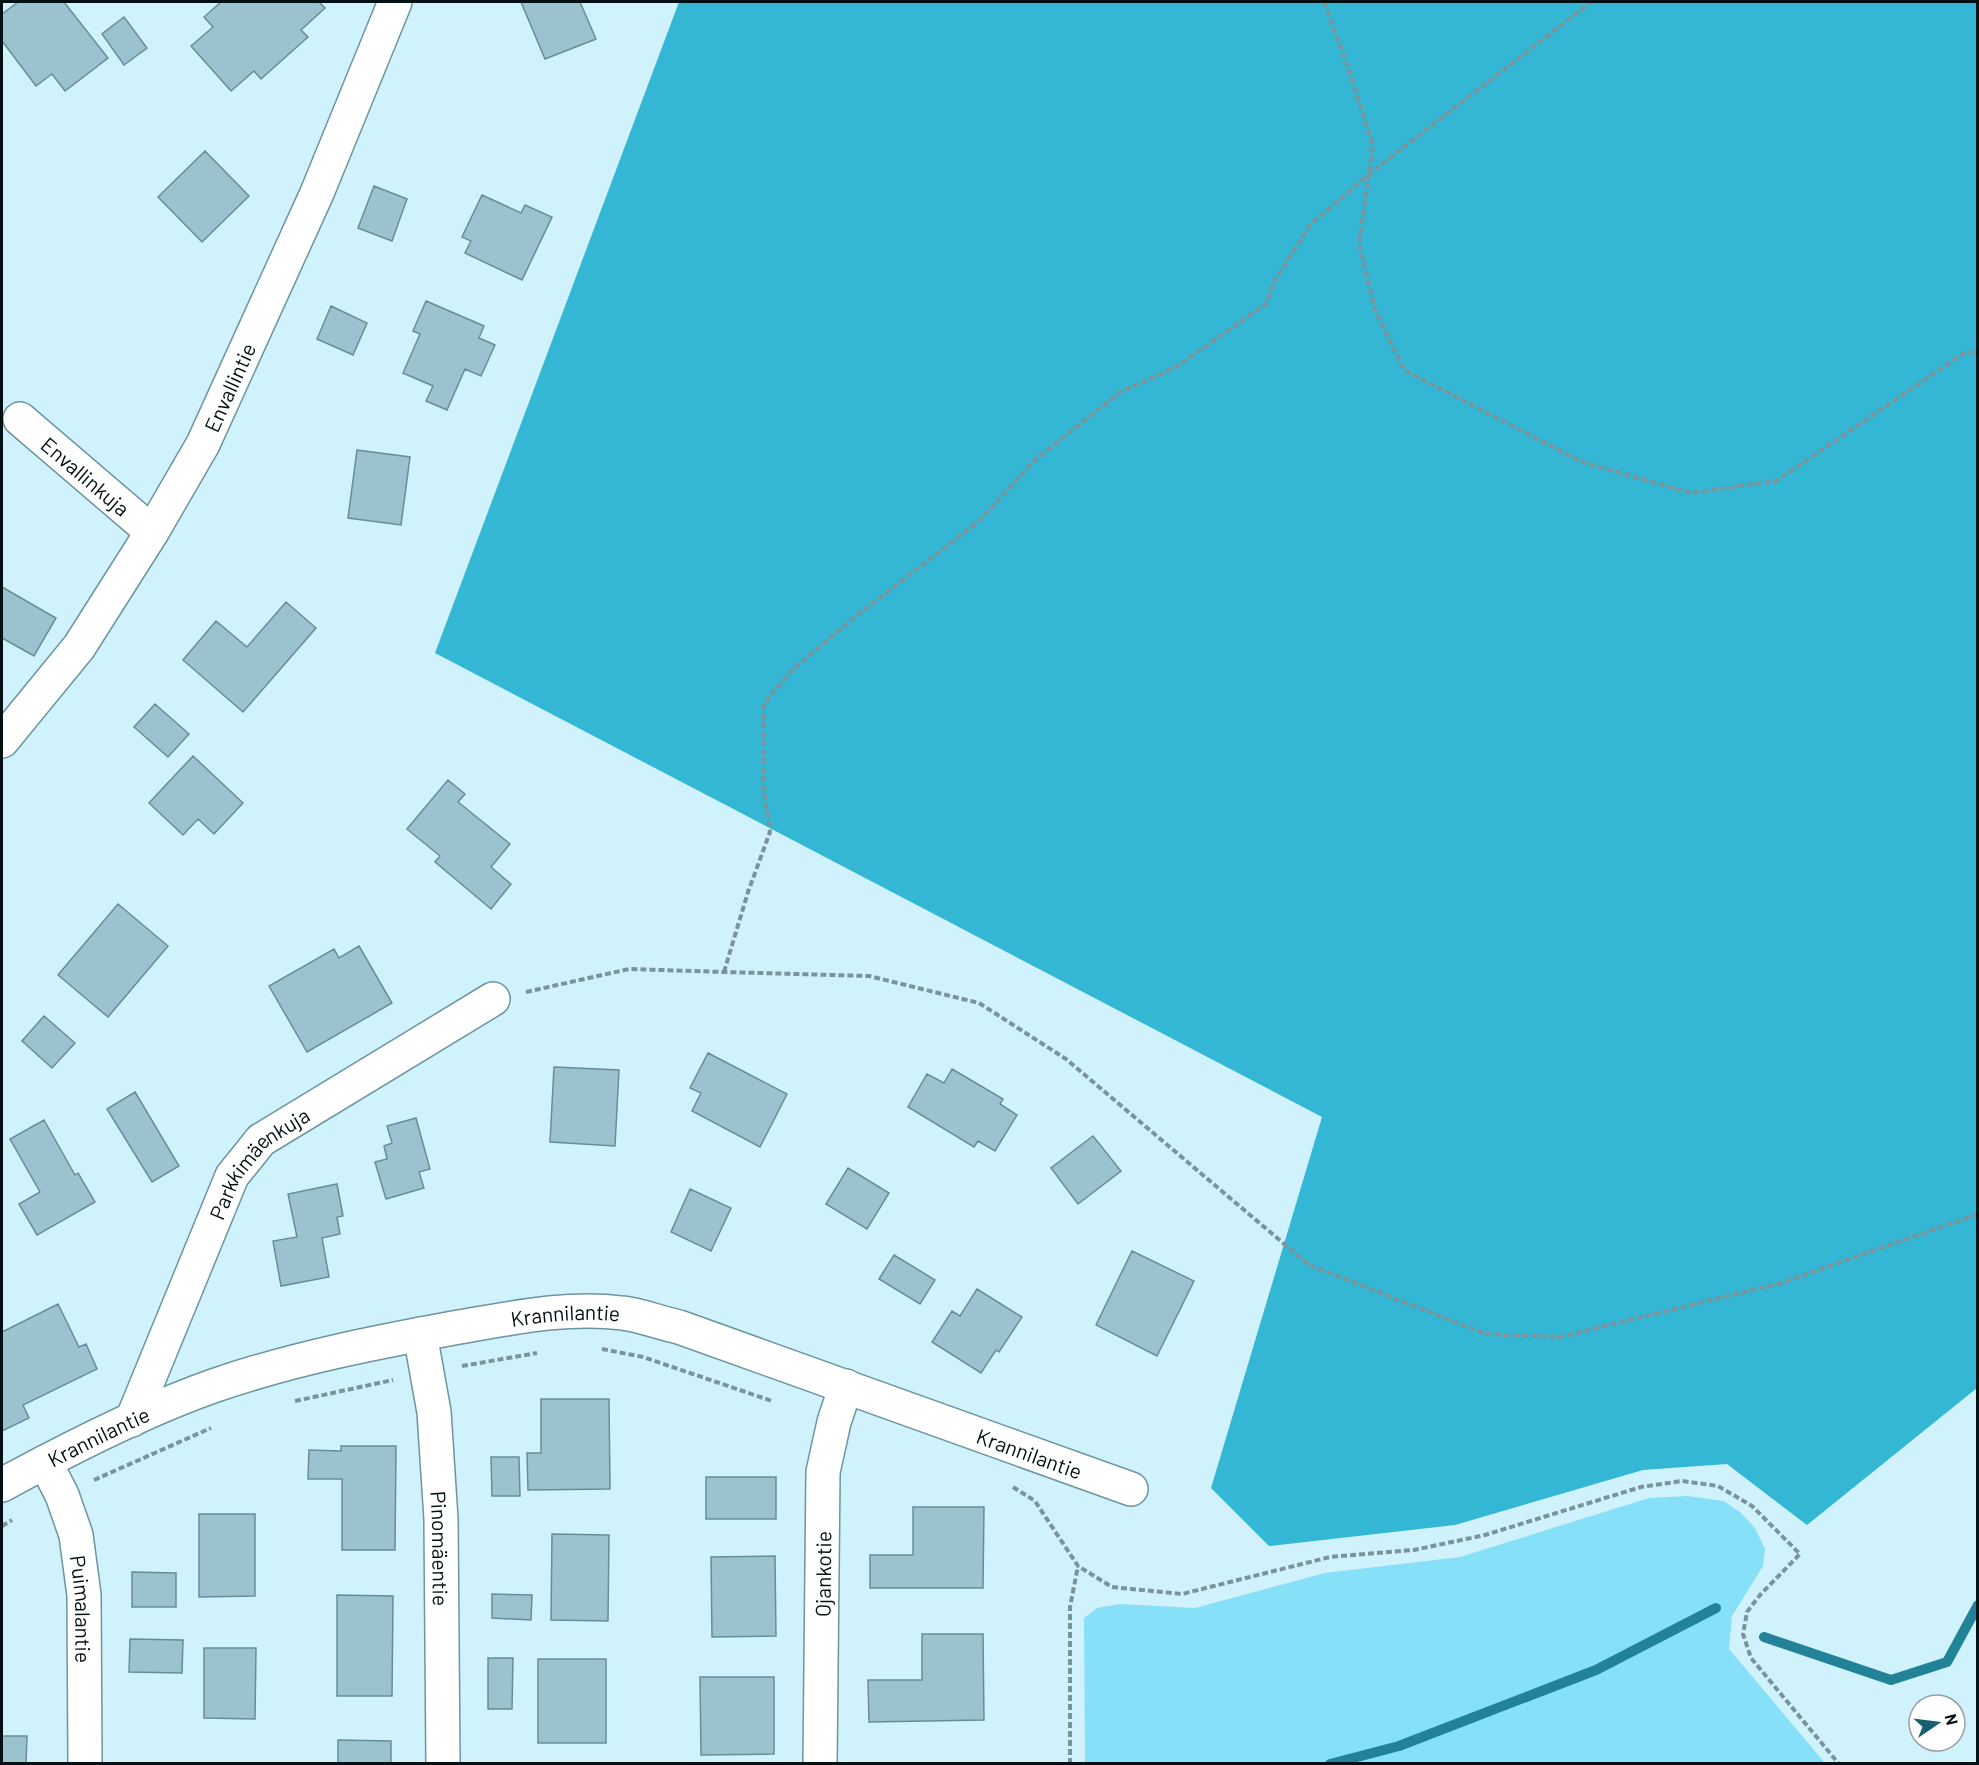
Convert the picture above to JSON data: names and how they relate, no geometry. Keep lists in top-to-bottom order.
{
  "streets": {
    "street": [
      "Envallintie",
      "Envallinkuja",
      "Parkkimäenkuja",
      "Krannilantie",
      "Pinomäentie",
      "Ojankotie",
      "Puimalantie"
    ]
  },
  "crossings": [
    ["Envallintie", "Envallinkuja"],
    ["Parkkimäenkuja", "Krannilantie"],
    ["Krannilantie", "Pinomäentie"],
    ["Krannilantie", "Ojankotie"],
    ["Krannilantie", "Puimalantie"]
  ],
  "north": "right"
}
